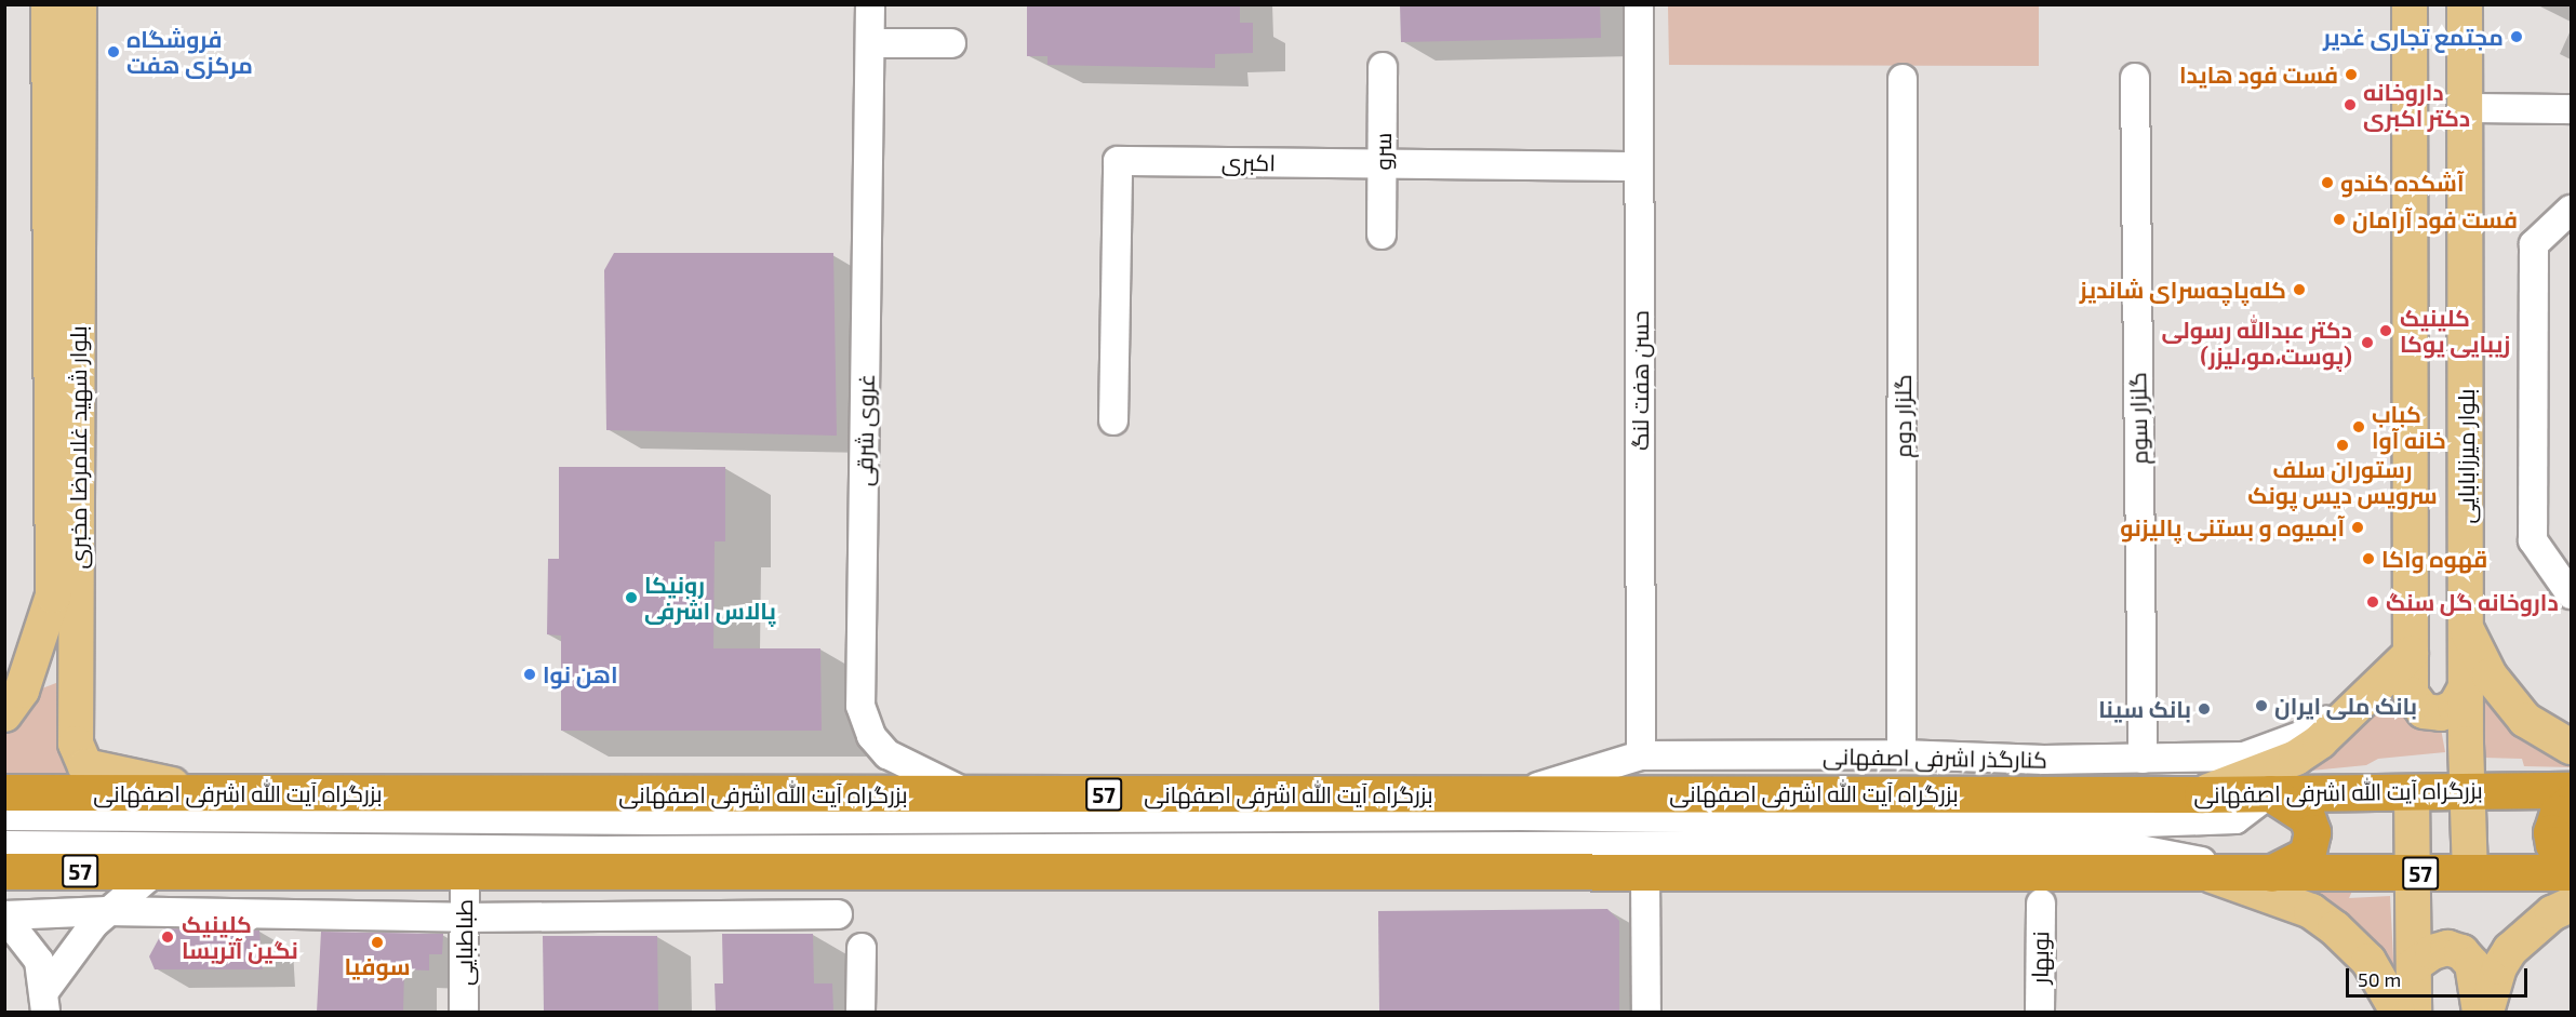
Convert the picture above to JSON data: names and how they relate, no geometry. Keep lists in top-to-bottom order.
{
  "streets": {
    "highway": ["بزرگراه آیت الله اشرفی اصفهانی", "57"],
    "main road": ["بلوار شهید غلامرضا مخبری", "بلوار میرزابابایی"],
    "street": [
      "سرو",
      "اکبری",
      "حسن هفت لنگ",
      "گلزار دوم",
      "گلزار سوم",
      "غروی شرقی",
      "کنارگذر اشرفی اصفهانی",
      "طباطبایی",
      "نوبهار"
    ]
  },
  "crossings": [
    ["سرو", "اکبری"],
    ["اکبری", "حسن هفت لنگ"],
    ["حسن هفت لنگ", "کنارگذر اشرفی اصفهانی"],
    ["گلزار دوم", "کنارگذر اشرفی اصفهانی"],
    ["گلزار سوم", "کنارگذر اشرفی اصفهانی"],
    ["غروی شرقی", "بزرگراه آیت الله اشرفی اصفهانی"],
    ["بلوار شهید غلامرضا مخبری", "بزرگراه آیت الله اشرفی اصفهانی"],
    ["بلوار میرزابابایی", "بزرگراه آیت الله اشرفی اصفهانی"],
    ["بلوار میرزابابایی", "57"],
    ["کنارگذر اشرفی اصفهانی", "بزرگراه آیت الله اشرفی اصفهانی"],
    ["57", "طباطبایی"]
  ],
  "places": [
    "مجتمع تجاری غدیر",
    "فروشگاه مرکزی هفت",
    "فست فود هایدا",
    "داروخانه دکتر اکبری",
    "آشکده کندو",
    "فست فود آرامان",
    "کله‌پاچه‌سرای شاندیز",
    "کلینیک زیبایی یوکا",
    "دکتر عبدالله رسولی (پوست،مو،لیزر)",
    "کباب خانه آوا",
    "رستوران سلف سرویس دیس پونک",
    "آبمیوه و بستنی پالیزنو",
    "قهوه واکا",
    "رونیکا پالاس اشرفی",
    "داروخانه گل سنگ",
    "اهن نوا",
    "بانک ملی ایران",
    "بانک سینا",
    "کلینیک نگین آتریسا",
    "سوفیا"
  ],
  "scale_bar": "50 m"
}
